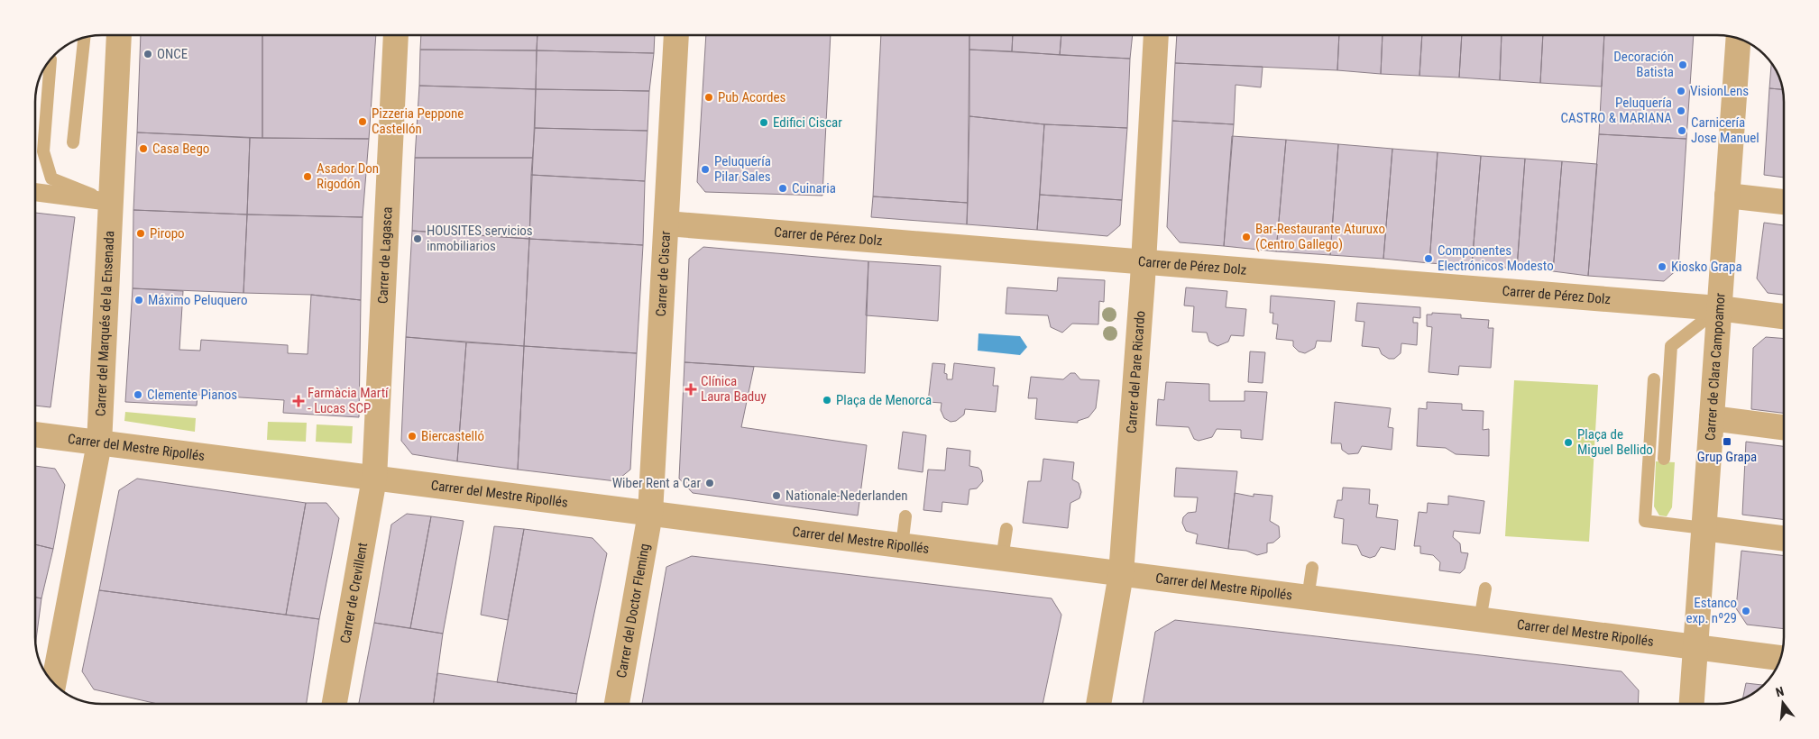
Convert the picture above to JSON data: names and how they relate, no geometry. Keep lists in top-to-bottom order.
{
  "streets": {
    "street": [
      "Carrer de Pérez Dolz",
      "Carrer de Lagasca",
      "Carrer de Ciscar",
      "Carrer del Marqués de la Ensenada",
      "Carrer de Clara Campoamor",
      "Carrer del Pare Ricardo",
      "Carrer del Mestre Ripollés",
      "Carrer de Crevillent",
      "Carrer del Doctor Fleming"
    ]
  },
  "crossings": [
    ["Carrer de Pérez Dolz", "Carrer de Ciscar"],
    ["Carrer de Pérez Dolz", "Carrer de Clara Campoamor"],
    ["Carrer de Pérez Dolz", "Carrer del Pare Ricardo"],
    ["Carrer de Lagasca", "Carrer del Mestre Ripollés"],
    ["Carrer de Lagasca", "Carrer de Crevillent"],
    ["Carrer de Ciscar", "Carrer del Mestre Ripollés"],
    ["Carrer de Ciscar", "Carrer del Doctor Fleming"],
    ["Carrer del Marqués de la Ensenada", "Carrer del Mestre Ripollés"],
    ["Carrer de Clara Campoamor", "Carrer del Mestre Ripollés"],
    ["Carrer del Pare Ricardo", "Carrer del Mestre Ripollés"],
    ["Carrer del Mestre Ripollés", "Carrer de Crevillent"],
    ["Carrer del Mestre Ripollés", "Carrer del Doctor Fleming"]
  ],
  "places": {
    "other": [
      "ONCE",
      "Decoración Batista",
      "VisionLens",
      "Pub Acordes",
      "Peluquería CASTRO & MARIANA",
      "Pizzeria Peppone Castellón",
      "Edifici Ciscar",
      "Carnicería Jose Manuel",
      "Casa Bego",
      "Peluquería Pilar Sales",
      "Asador Don Rigodón",
      "Cuinaria",
      "Piropo",
      "Bar-Restaurante Aturuxo (Centro Gallego)",
      "HOUSITES servicios inmobiliarios",
      "Componentes Electrónicos Modesto",
      "Kiosko Grapa",
      "Máximo Peluquero",
      "Clemente Pianos",
      "Plaça de Menorca",
      "Biercastelló",
      "Plaça de Miguel Bellido",
      "Wiber Rent a Car",
      "Nationale-Nederlanden",
      "Estanco exp. nº29"
    ],
    "health": ["Clínica Laura Baduy", "Farmàcia Martí - Lucas SCP"],
    "transit": ["Grup Grapa"]
  },
  "north": "top"
}
